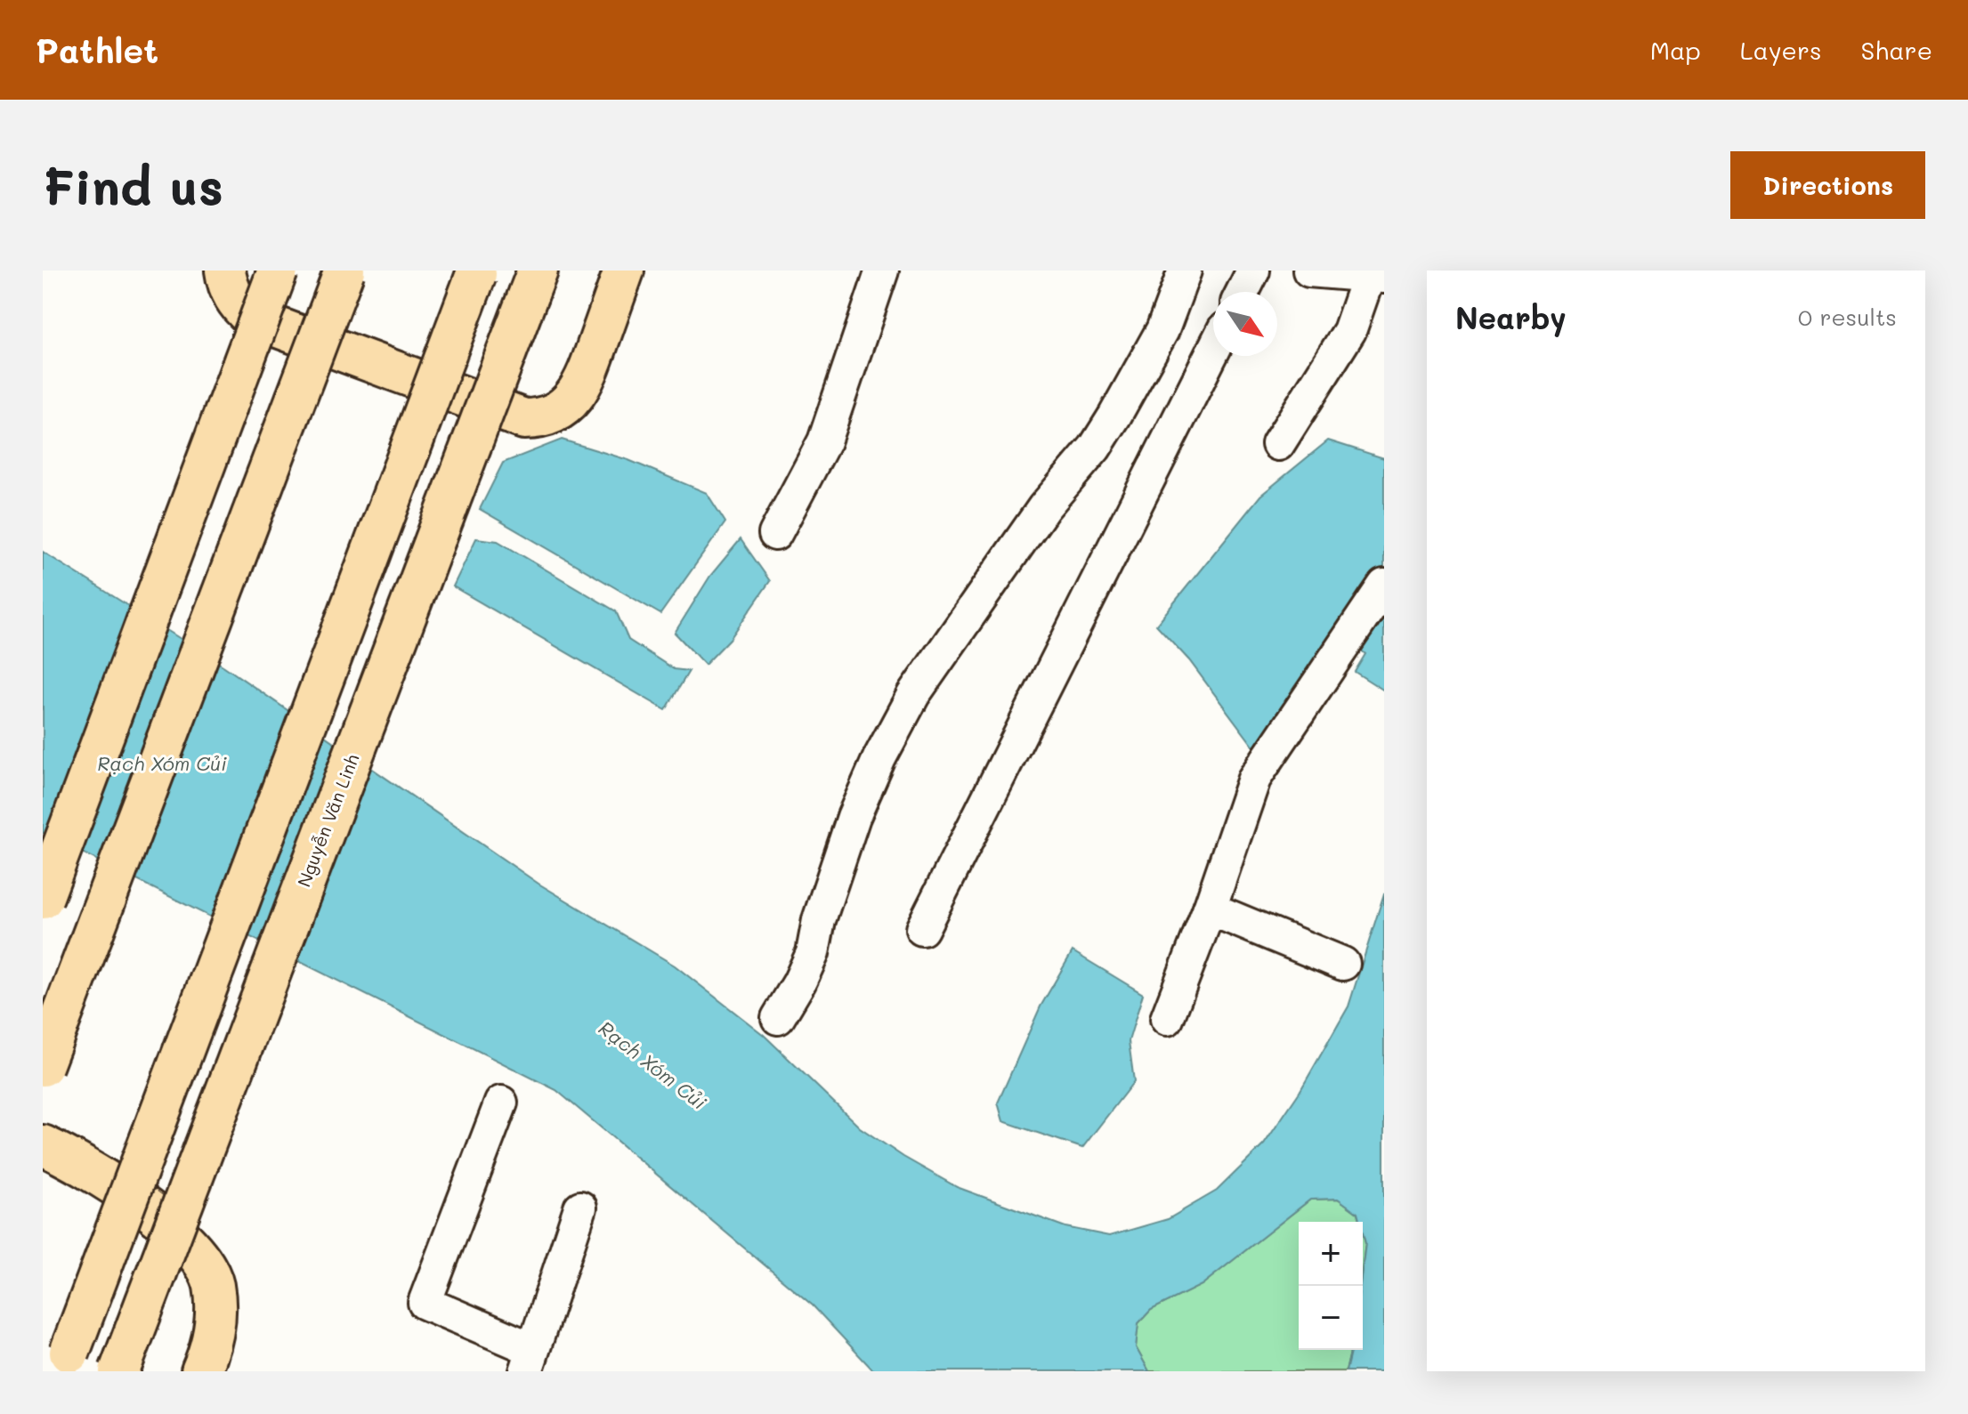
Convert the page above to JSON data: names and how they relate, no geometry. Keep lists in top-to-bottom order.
{
  "streets": {
    "main road": ["Nguyễn Văn Linh"]
  },
  "water": ["Rạch Xóm Củi"],
  "north": "bottom right",
  "page": {
    "header": "Pathlet",
    "nav": ["Map", "Layers", "Share"],
    "buttons": "Directions",
    "title": "Find us",
    "heading": ["Nearby", "0 results"],
    "map_buttons": ["+", "−"]
  }
}
